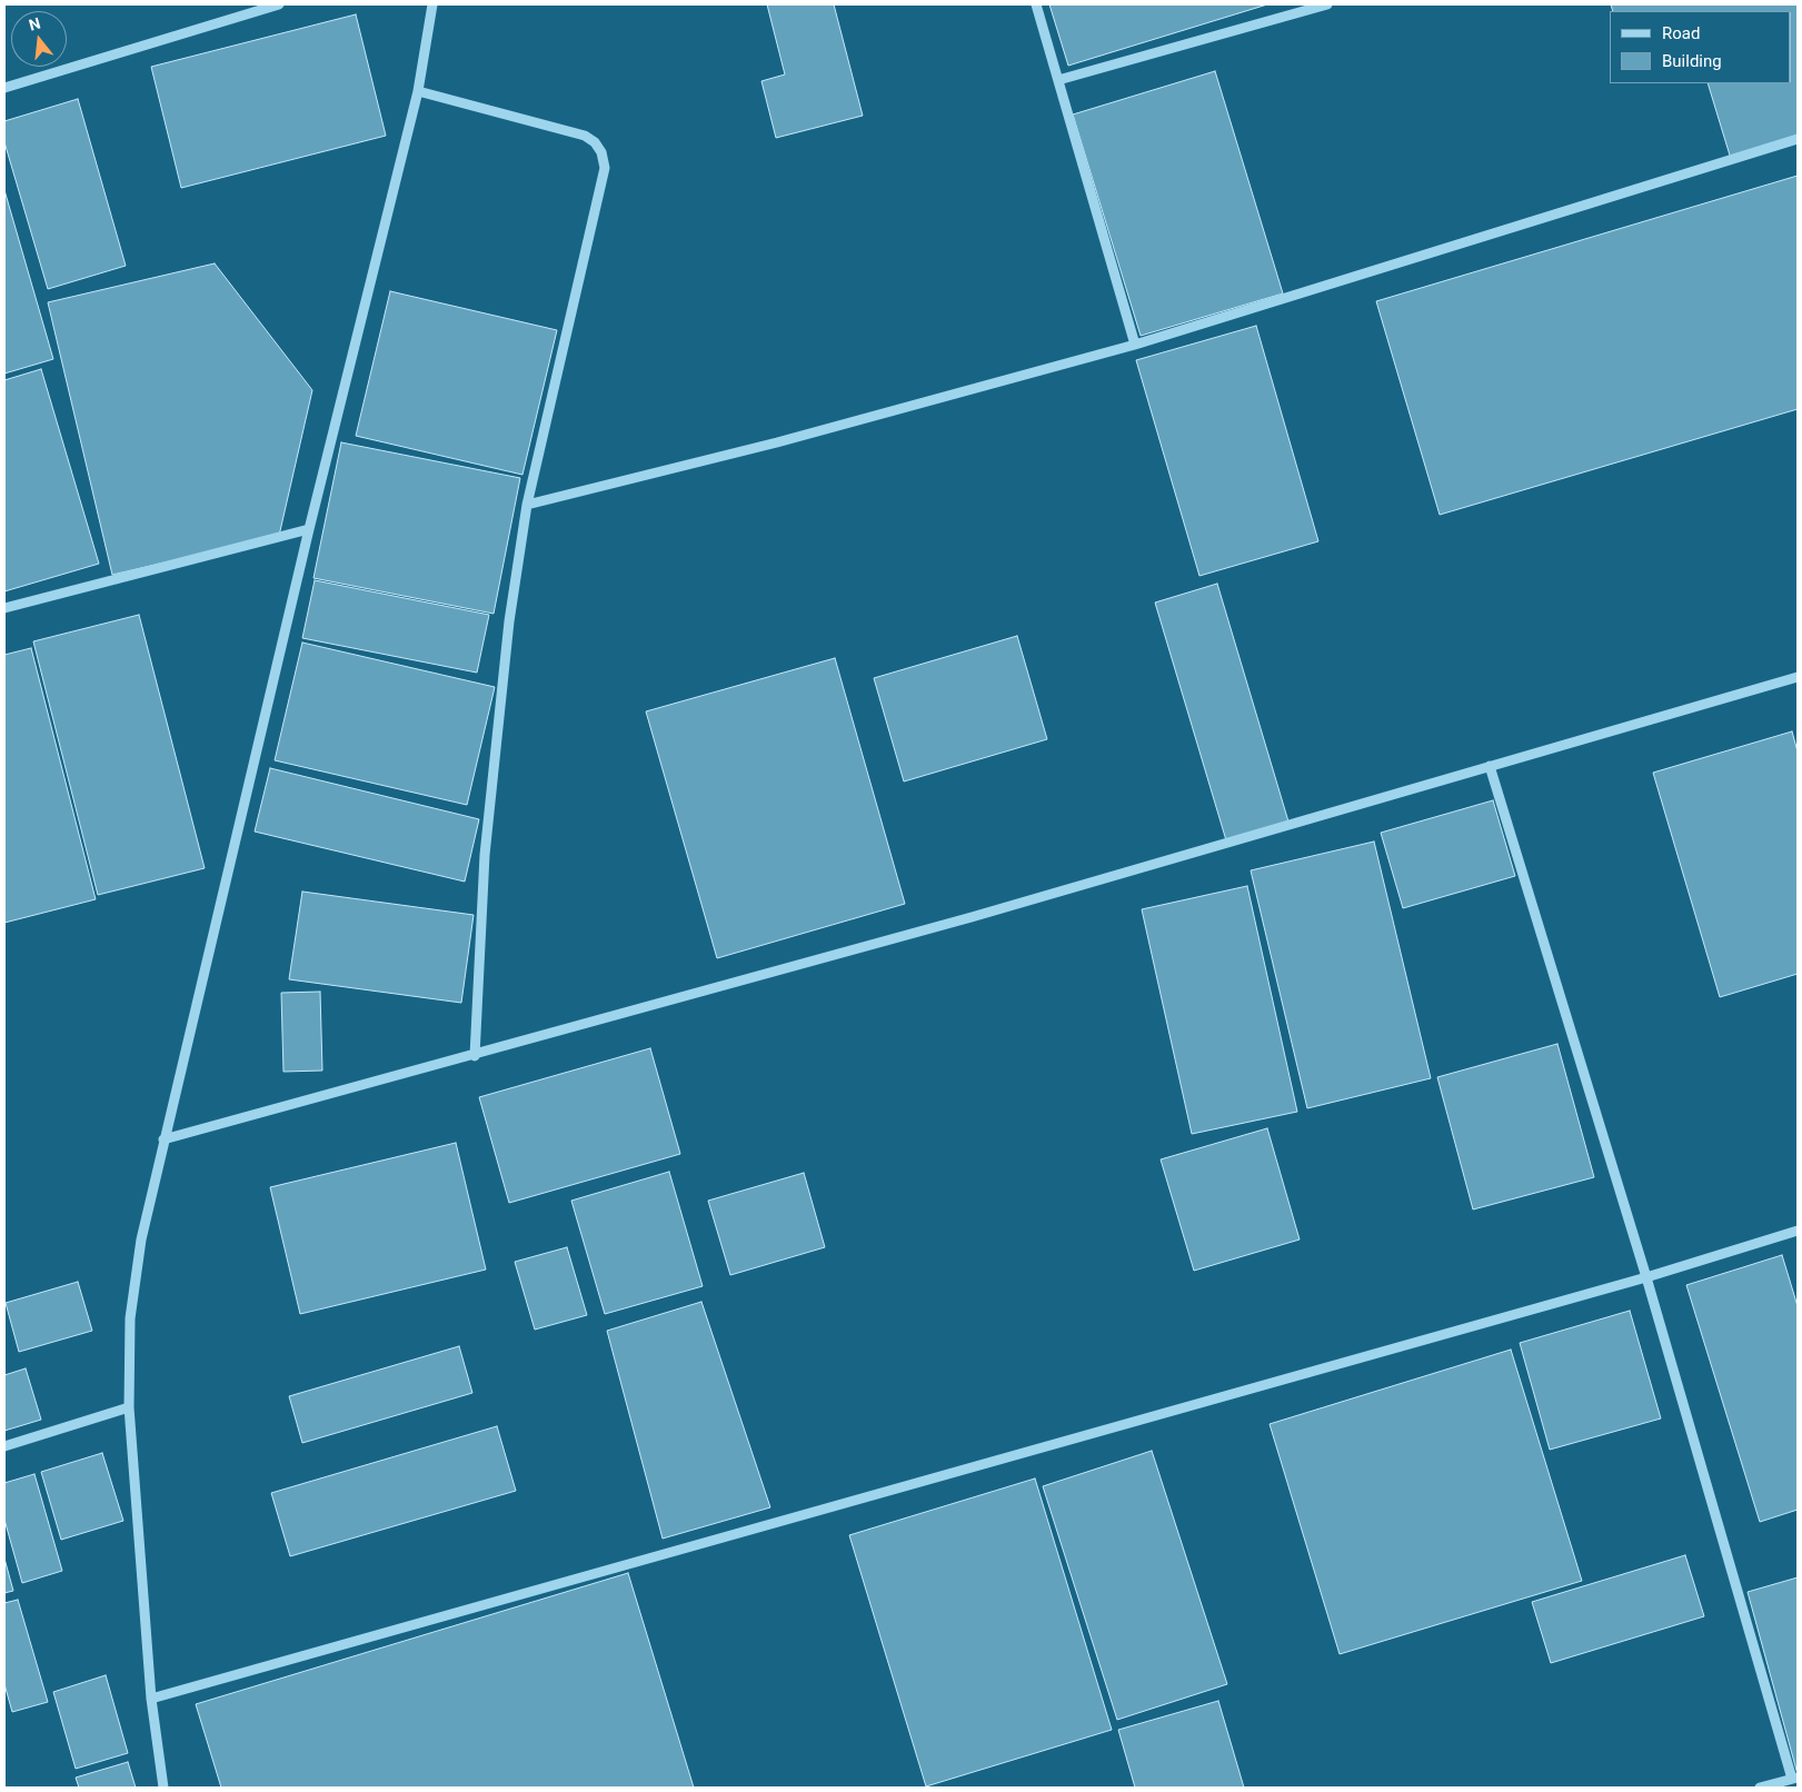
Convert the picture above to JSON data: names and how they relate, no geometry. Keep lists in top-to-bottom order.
{
  "legend": ["Road", "Building"],
  "north": "top"
}
